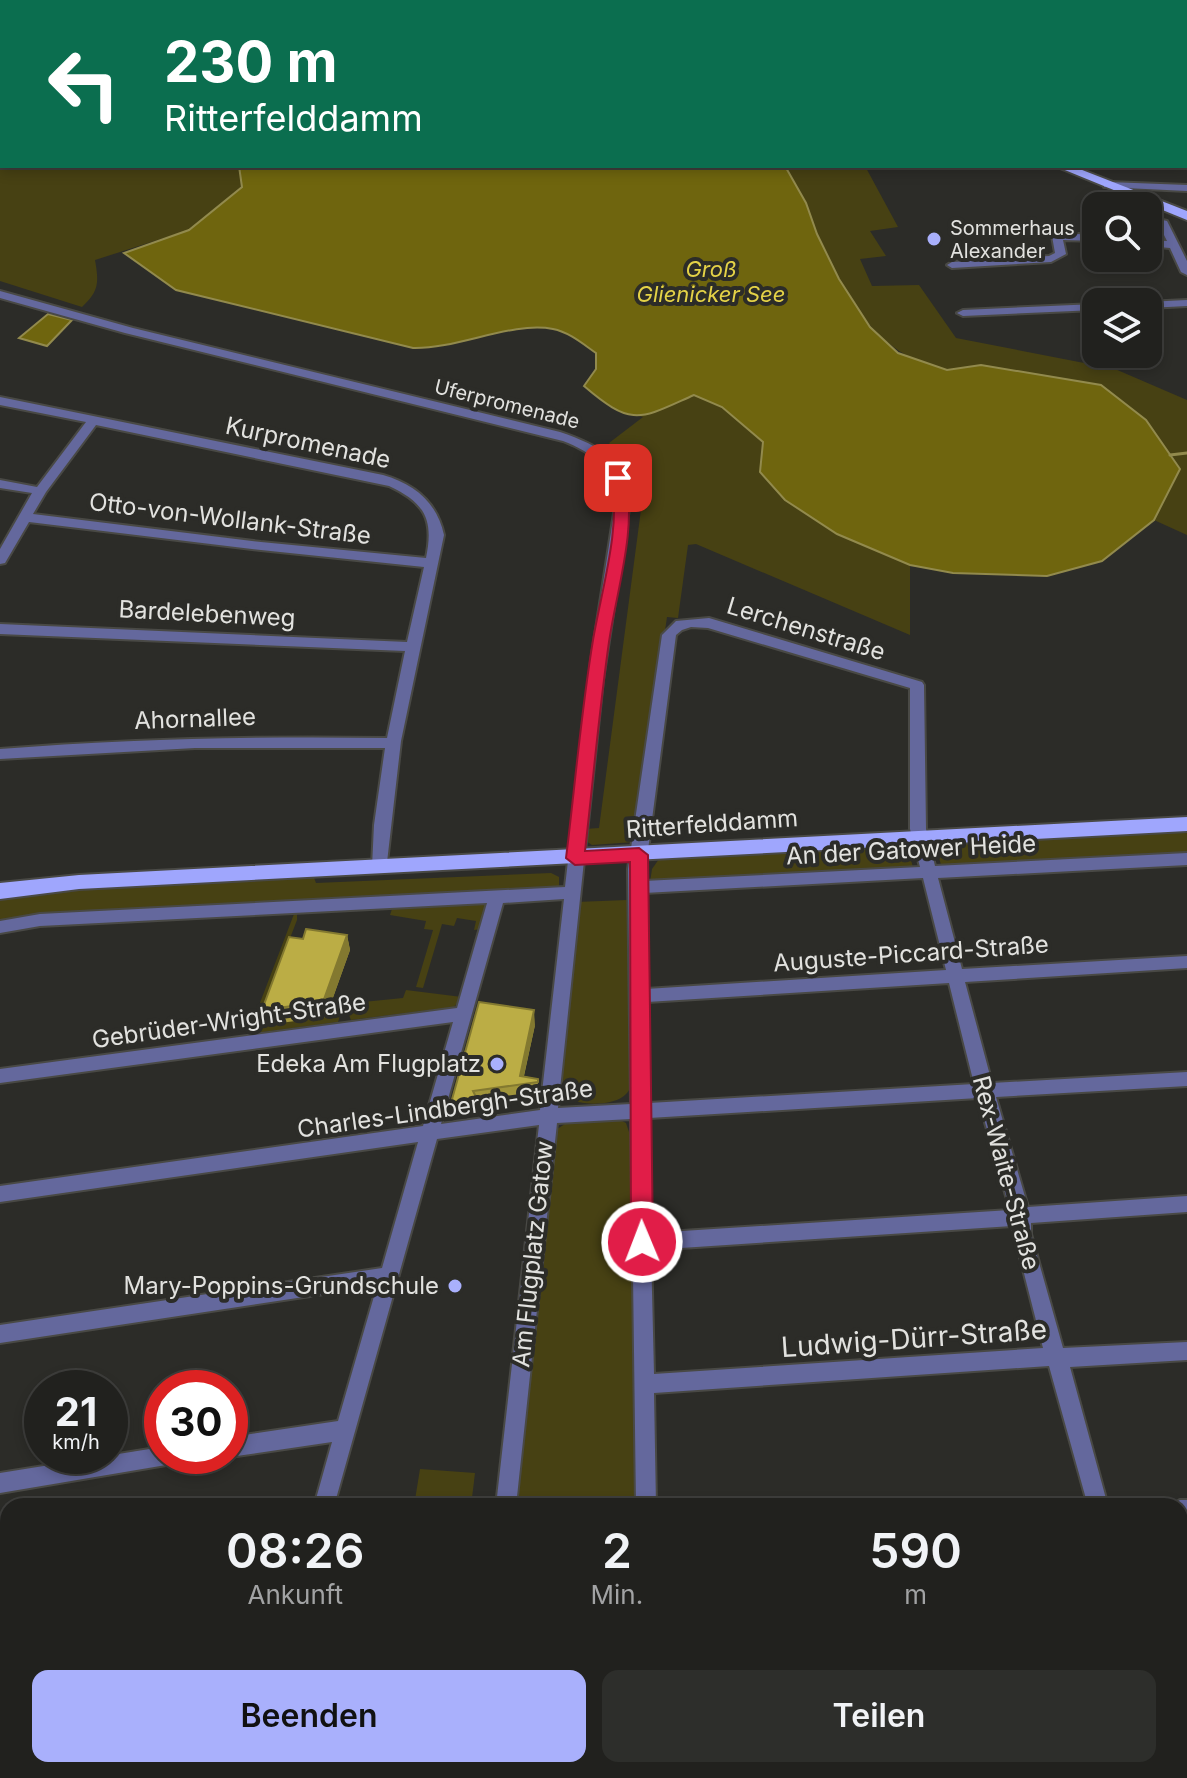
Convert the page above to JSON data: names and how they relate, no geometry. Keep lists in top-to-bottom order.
{
  "streets": {
    "main road": ["Ritterfelddamm"],
    "street": [
      "Uferpromenade",
      "Kurpromenade",
      "Otto-von-Wollank-Straße",
      "Bardelebenweg",
      "Lerchenstraße",
      "Ahornallee",
      "An der Gatower Heide",
      "Auguste-Piccard-Straße",
      "Gebrüder-Wright-Straße",
      "Charles-Lindbergh-Straße",
      "Rex-Waite-Straße",
      "Am Flugplatz Gatow",
      "Ludwig-Dürr-Straße"
    ]
  },
  "crossings": [
    ["Uferpromenade", "Ritterfelddamm"],
    ["Uferpromenade", "Am Flugplatz Gatow"],
    ["Kurpromenade", "Otto-von-Wollank-Straße"],
    ["Kurpromenade", "Bardelebenweg"],
    ["Kurpromenade", "Ahornallee"],
    ["Kurpromenade", "Ritterfelddamm"],
    ["Lerchenstraße", "Ritterfelddamm"],
    ["Lerchenstraße", "Rex-Waite-Straße"],
    ["Ritterfelddamm", "Rex-Waite-Straße"],
    ["Ritterfelddamm", "Am Flugplatz Gatow"],
    ["An der Gatower Heide", "Rex-Waite-Straße"],
    ["Auguste-Piccard-Straße", "Rex-Waite-Straße"],
    ["Charles-Lindbergh-Straße", "Rex-Waite-Straße"],
    ["Charles-Lindbergh-Straße", "Am Flugplatz Gatow"],
    ["Rex-Waite-Straße", "Ludwig-Dürr-Straße"]
  ],
  "water": ["Groß Glienicker See"],
  "places": ["Sommerhaus Alexander", "Edeka Am Flugplatz", "Mary-Poppins-Grundschule"],
  "page": {
    "turn": ["230 m", "Ritterfelddamm"],
    "speed": "21 km/h",
    "limit": "30",
    "eta": [
      "08:26",
      "Ankunft",
      "2",
      "Min.",
      "590",
      "m"
    ],
    "buttons": ["Beenden", "Teilen"]
  }
}
